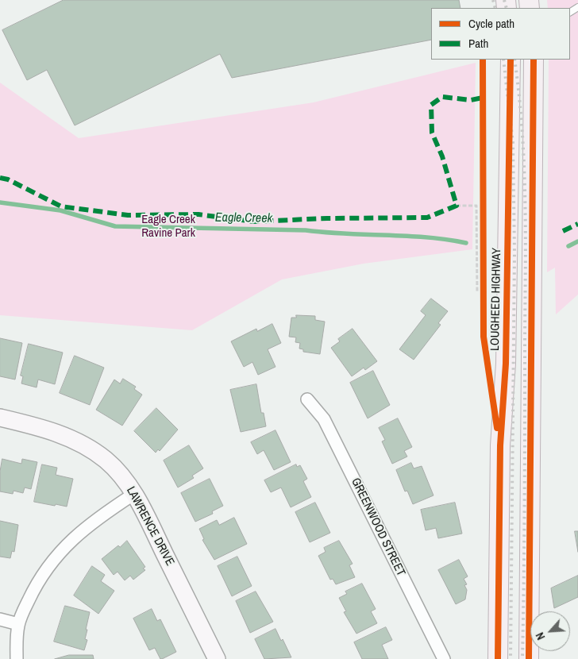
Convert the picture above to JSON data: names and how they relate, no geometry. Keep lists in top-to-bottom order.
{
  "streets": {
    "main road": ["LOUGHEED HIGHWAY"],
    "street": ["LAWRENCE DRIVE", "GREENWOOD STREET"]
  },
  "water": ["Eagle Creek"],
  "parks": ["Eagle Creek Ravine Park"],
  "legend": ["Cycle path", "Path"],
  "north": "bottom left"
}
